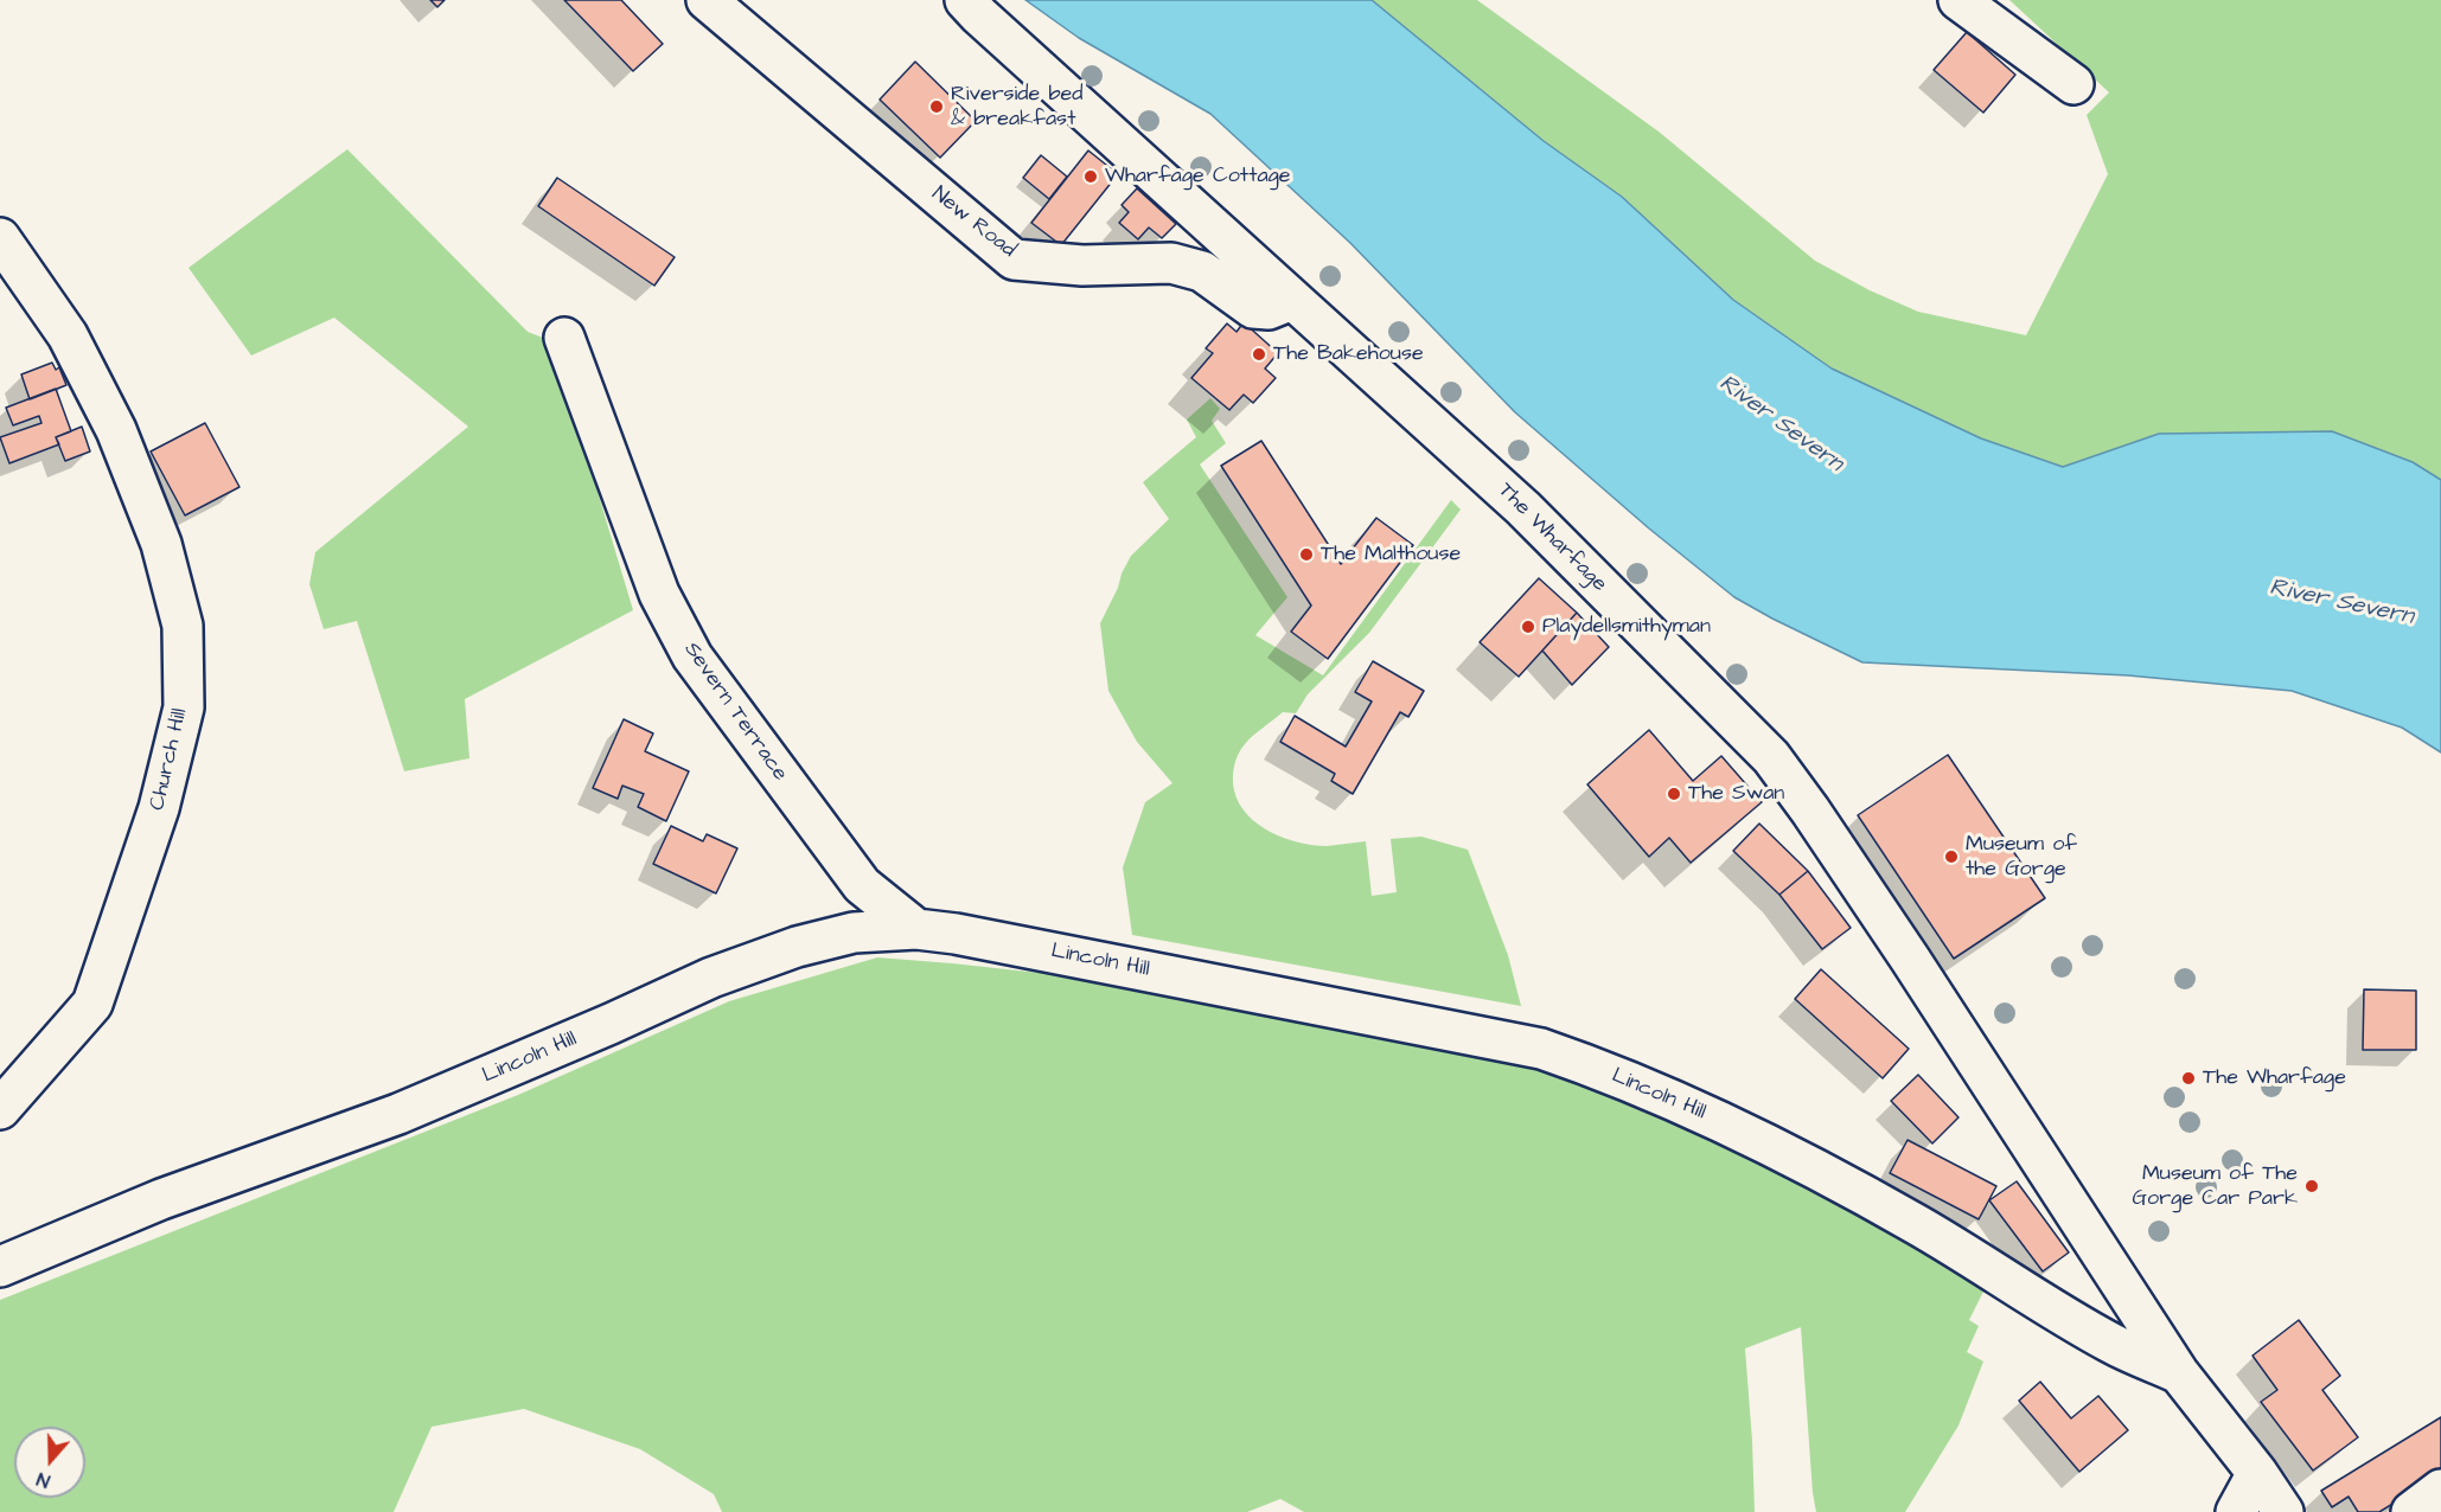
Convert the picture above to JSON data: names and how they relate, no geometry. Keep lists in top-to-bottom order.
{
  "streets": {
    "street": [
      "New Road",
      "The Wharfage",
      "Severn Terrace",
      "Church Hill",
      "Lincoln Hill"
    ]
  },
  "crossings": [
    ["New Road", "The Wharfage"],
    ["The Wharfage", "Lincoln Hill"],
    ["Severn Terrace", "Lincoln Hill"]
  ],
  "water": ["River Severn"],
  "places": [
    "Riverside bed & breakfast",
    "Wharfage Cottage",
    "The Bakehouse",
    "The Malthouse",
    "Playdellsmithyman",
    "The Swan",
    "Museum of the Gorge",
    "The Wharfage",
    "Museum of The Gorge Car Park"
  ],
  "north": "bottom"
}
